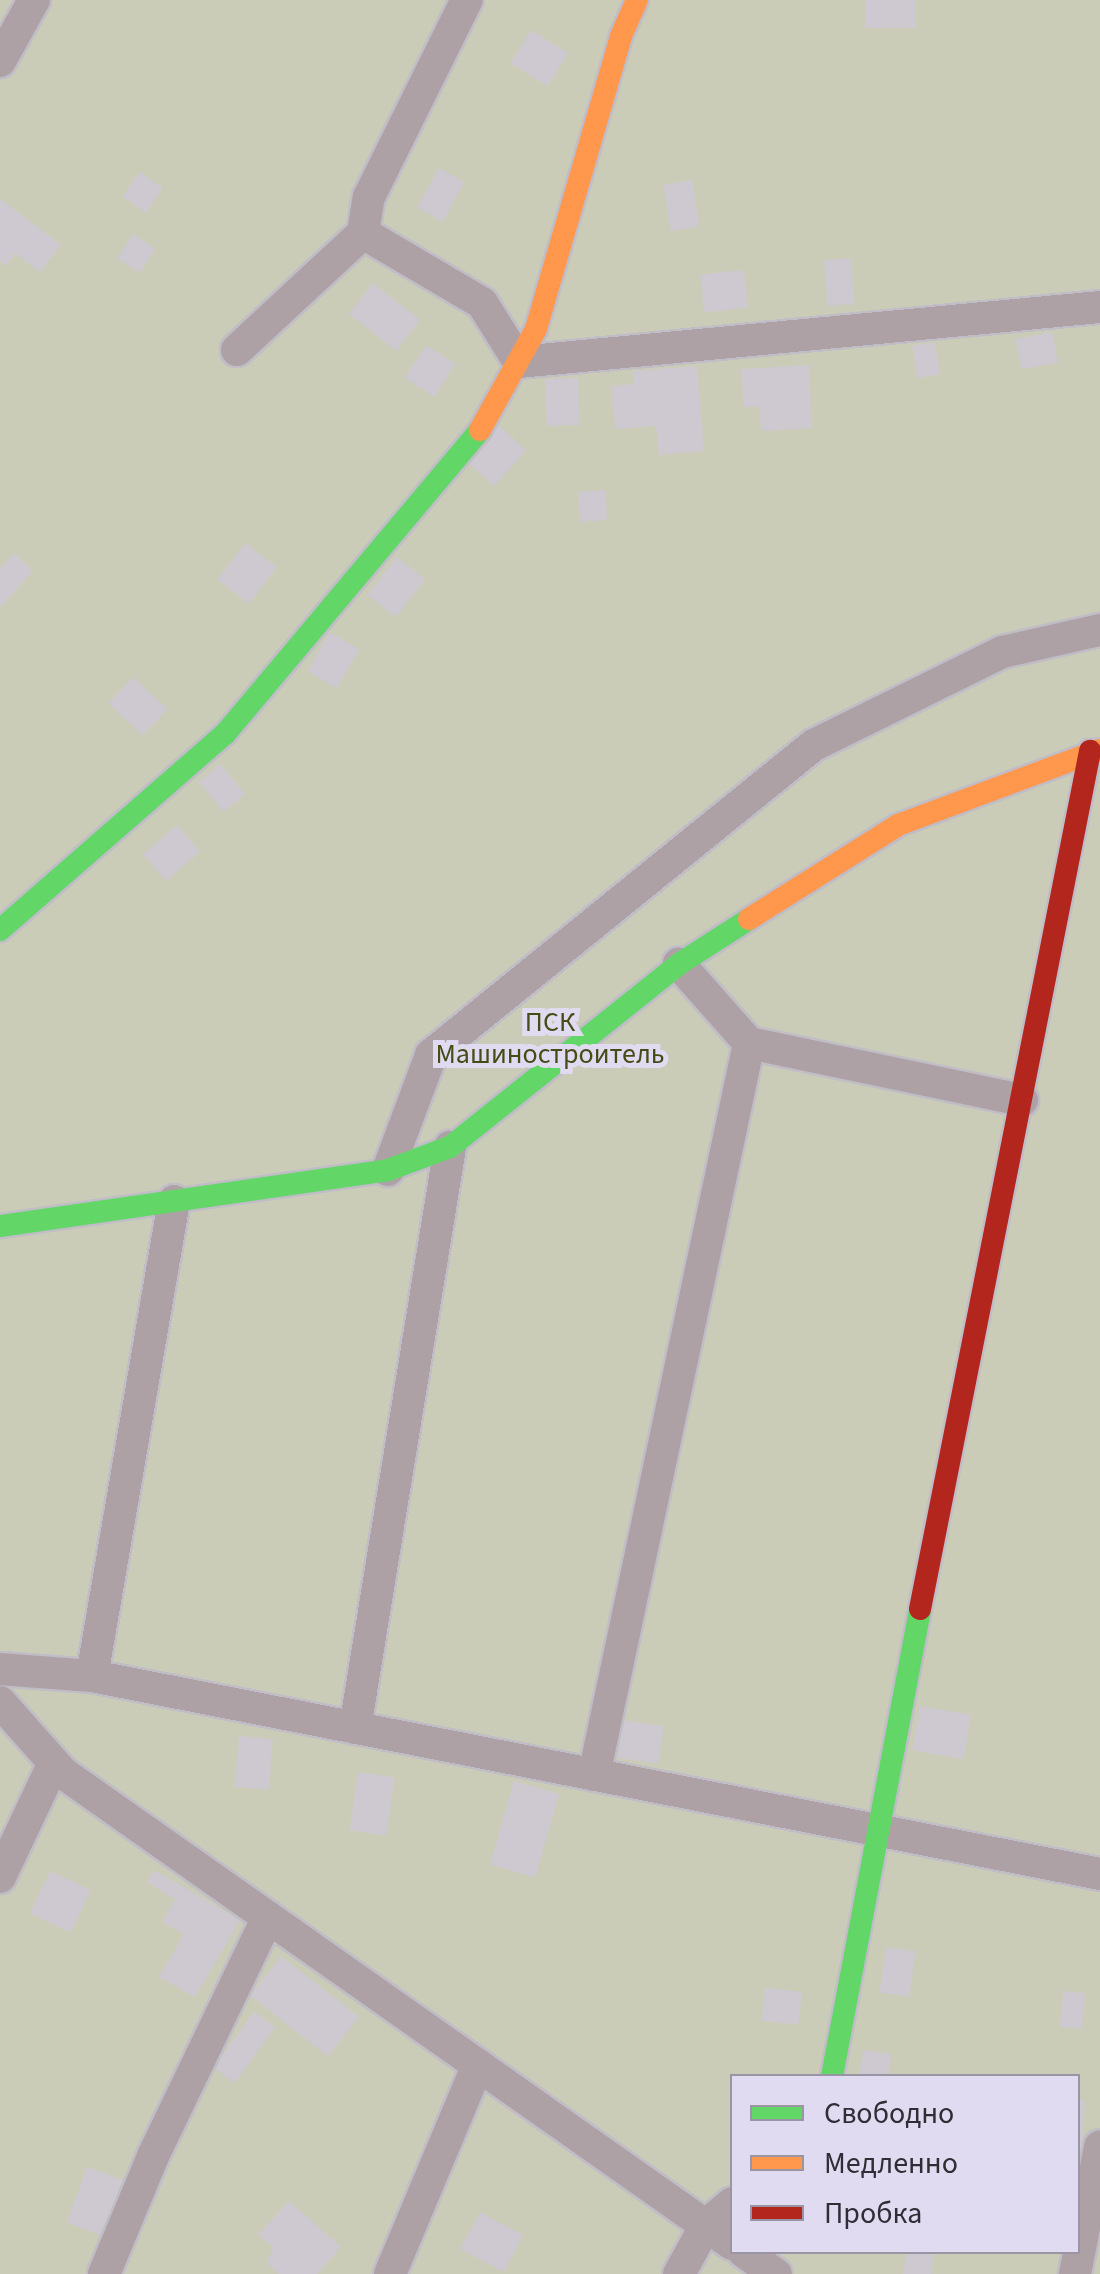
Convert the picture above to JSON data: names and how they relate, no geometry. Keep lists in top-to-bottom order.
{
  "parks": ["ПСК Машиностроитель"],
  "legend": ["Свободно", "Медленно", "Пробка"]
}
